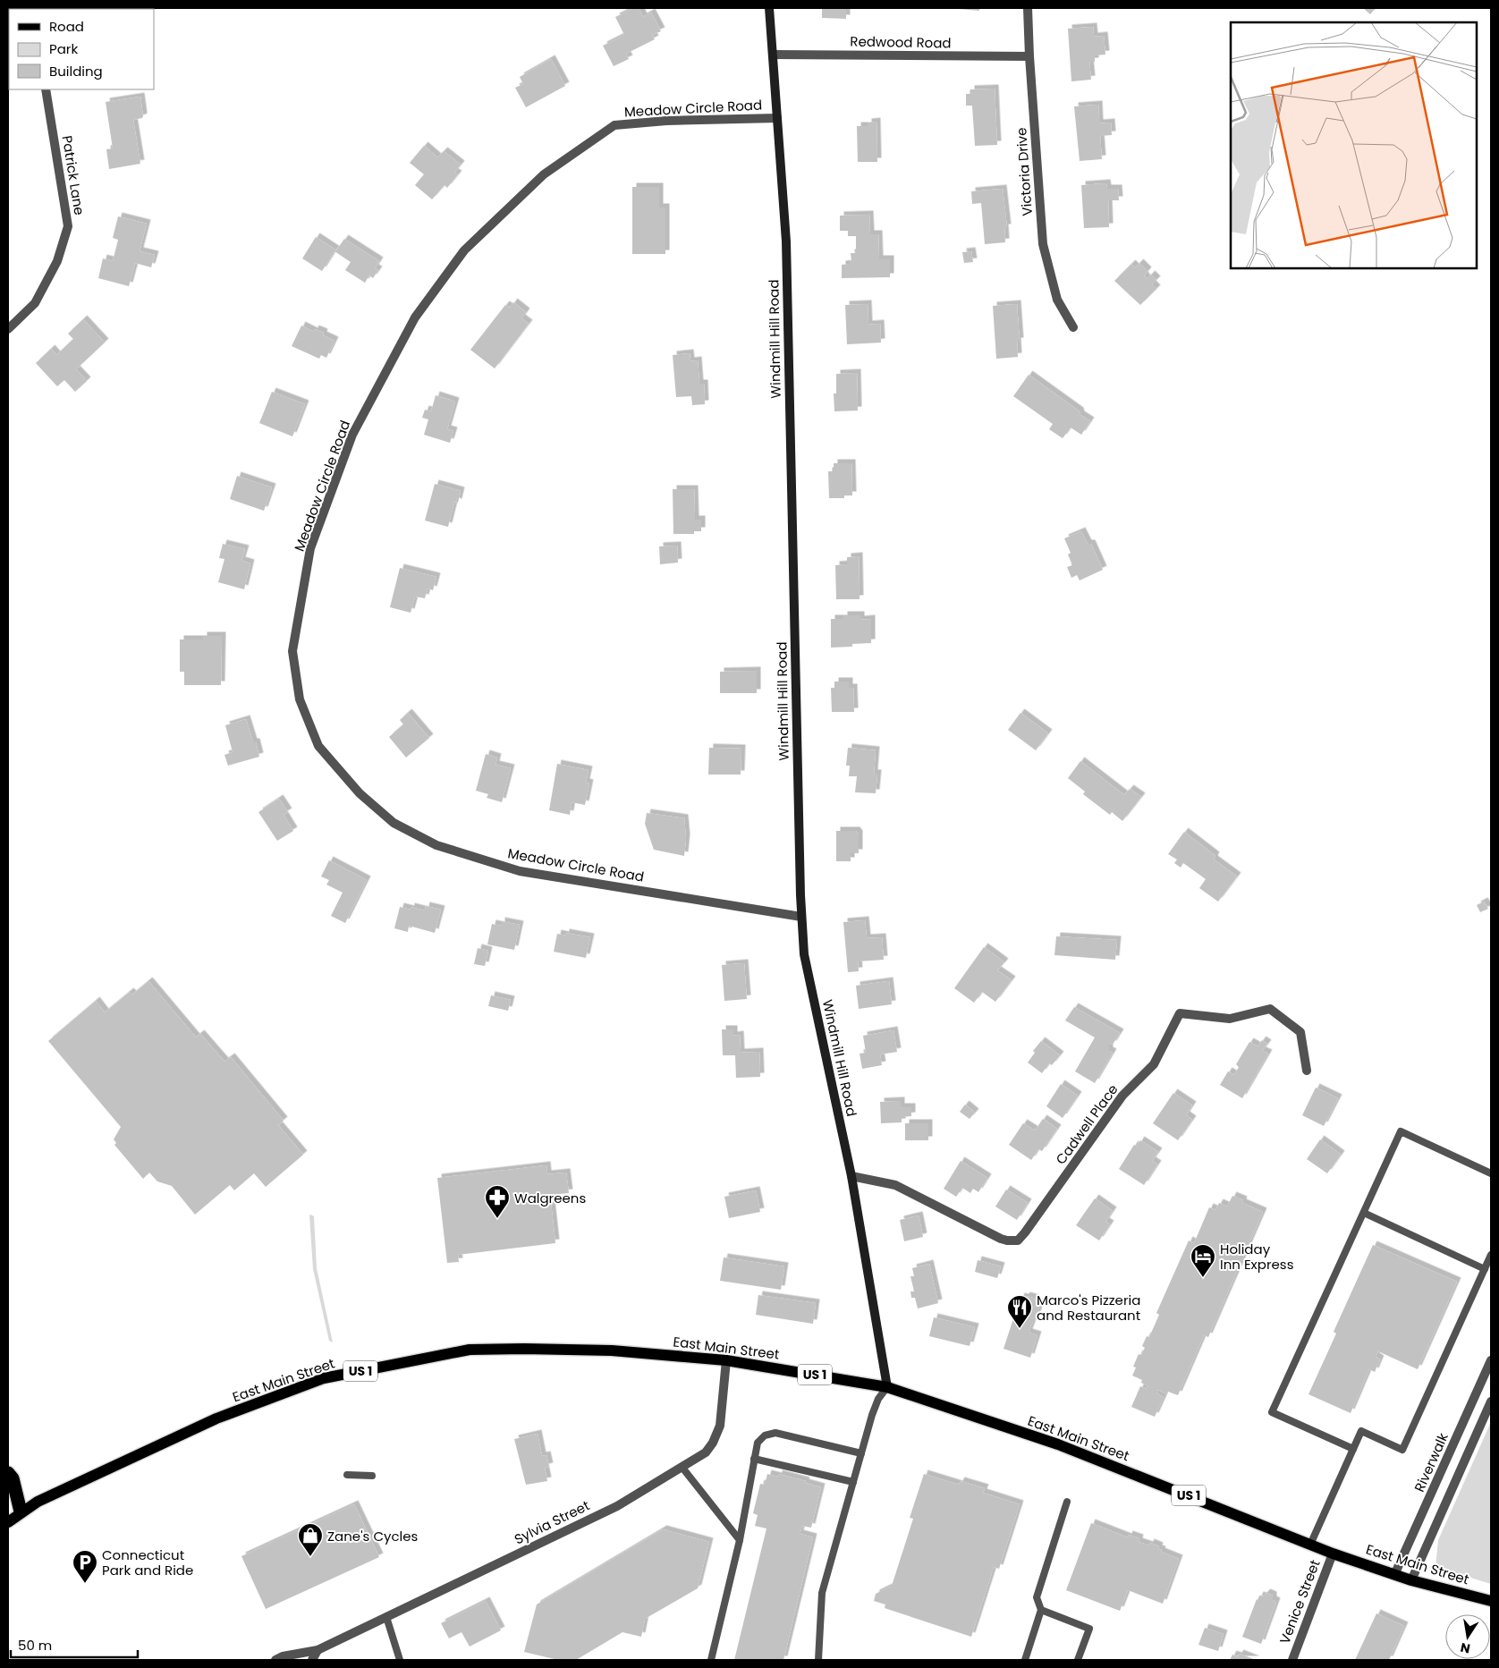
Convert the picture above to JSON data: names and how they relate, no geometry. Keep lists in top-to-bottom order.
{
  "streets": {
    "main road": ["East Main Street", "US 1"],
    "street": [
      "Redwood Road",
      "Meadow Circle Road",
      "Victoria Drive",
      "Patrick Lane",
      "Windmill Hill Road",
      "Cadwell Place",
      "Riverwalk",
      "Sylvia Street",
      "Venice Street"
    ]
  },
  "crossings": [
    ["Redwood Road", "Victoria Drive"],
    ["Redwood Road", "Windmill Hill Road"],
    ["Meadow Circle Road", "Windmill Hill Road"],
    ["Windmill Hill Road", "Cadwell Place"],
    ["Windmill Hill Road", "East Main Street"],
    ["East Main Street", "Riverwalk"],
    ["East Main Street", "Sylvia Street"],
    ["East Main Street", "Venice Street"]
  ],
  "places": {
    "pharmacy": ["Walgreens"],
    "hotel": ["Holiday Inn Express"],
    "restaurant": ["Marco's Pizzeria and Restaurant"],
    "shop": ["Zane's Cycles"],
    "parking": ["Connecticut Park and Ride"]
  },
  "legend": ["Road", "Park", "Building"],
  "scale_bar": "50 m",
  "north": "bottom"
}
